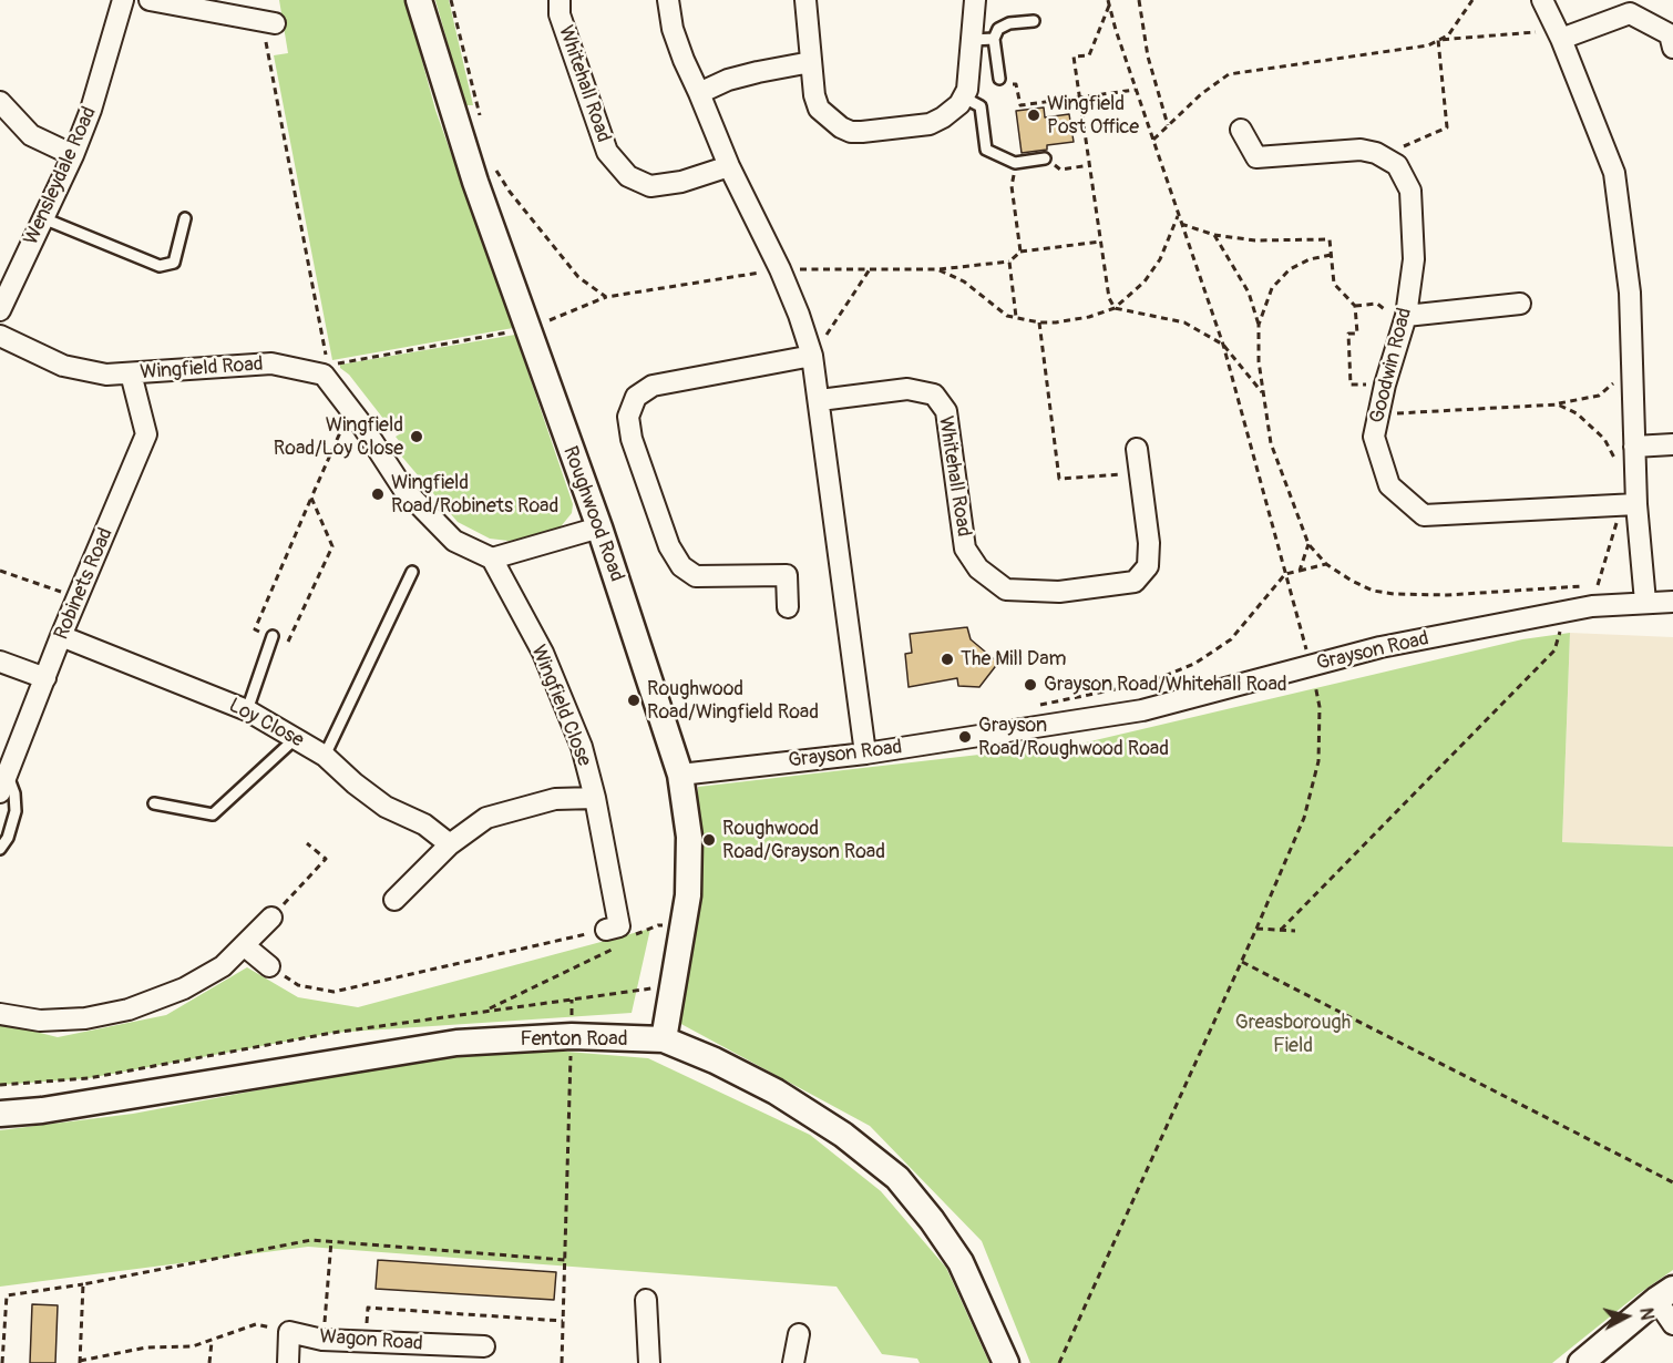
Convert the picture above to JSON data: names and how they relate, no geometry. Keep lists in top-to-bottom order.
{
  "streets": {
    "street": [
      "Whitehall Road",
      "Wensleydale Road",
      "Goodwin Road",
      "Wingfield Road",
      "Roughwood Road",
      "Robinets Road",
      "Grayson Road",
      "Wingfield Close",
      "Loy Close",
      "Fenton Road",
      "Wagon Road"
    ]
  },
  "crossings": [
    ["Wingfield Road", "Robinets Road"],
    ["Wingfield Road", "Wingfield Close"],
    ["Roughwood Road", "Grayson Road"],
    ["Roughwood Road", "Fenton Road"],
    ["Robinets Road", "Loy Close"]
  ],
  "parks": ["Greasborough Field"],
  "places": [
    "Wingfield Post Office",
    "Wingfield Road/Loy Close",
    "Wingfield Road/Robinets Road",
    "The Mill Dam",
    "Grayson Road/Whitehall Road",
    "Roughwood Road/Wingfield Road",
    "Grayson Road/Roughwood Road",
    "Roughwood Road/Grayson Road"
  ],
  "north": "right"
}
